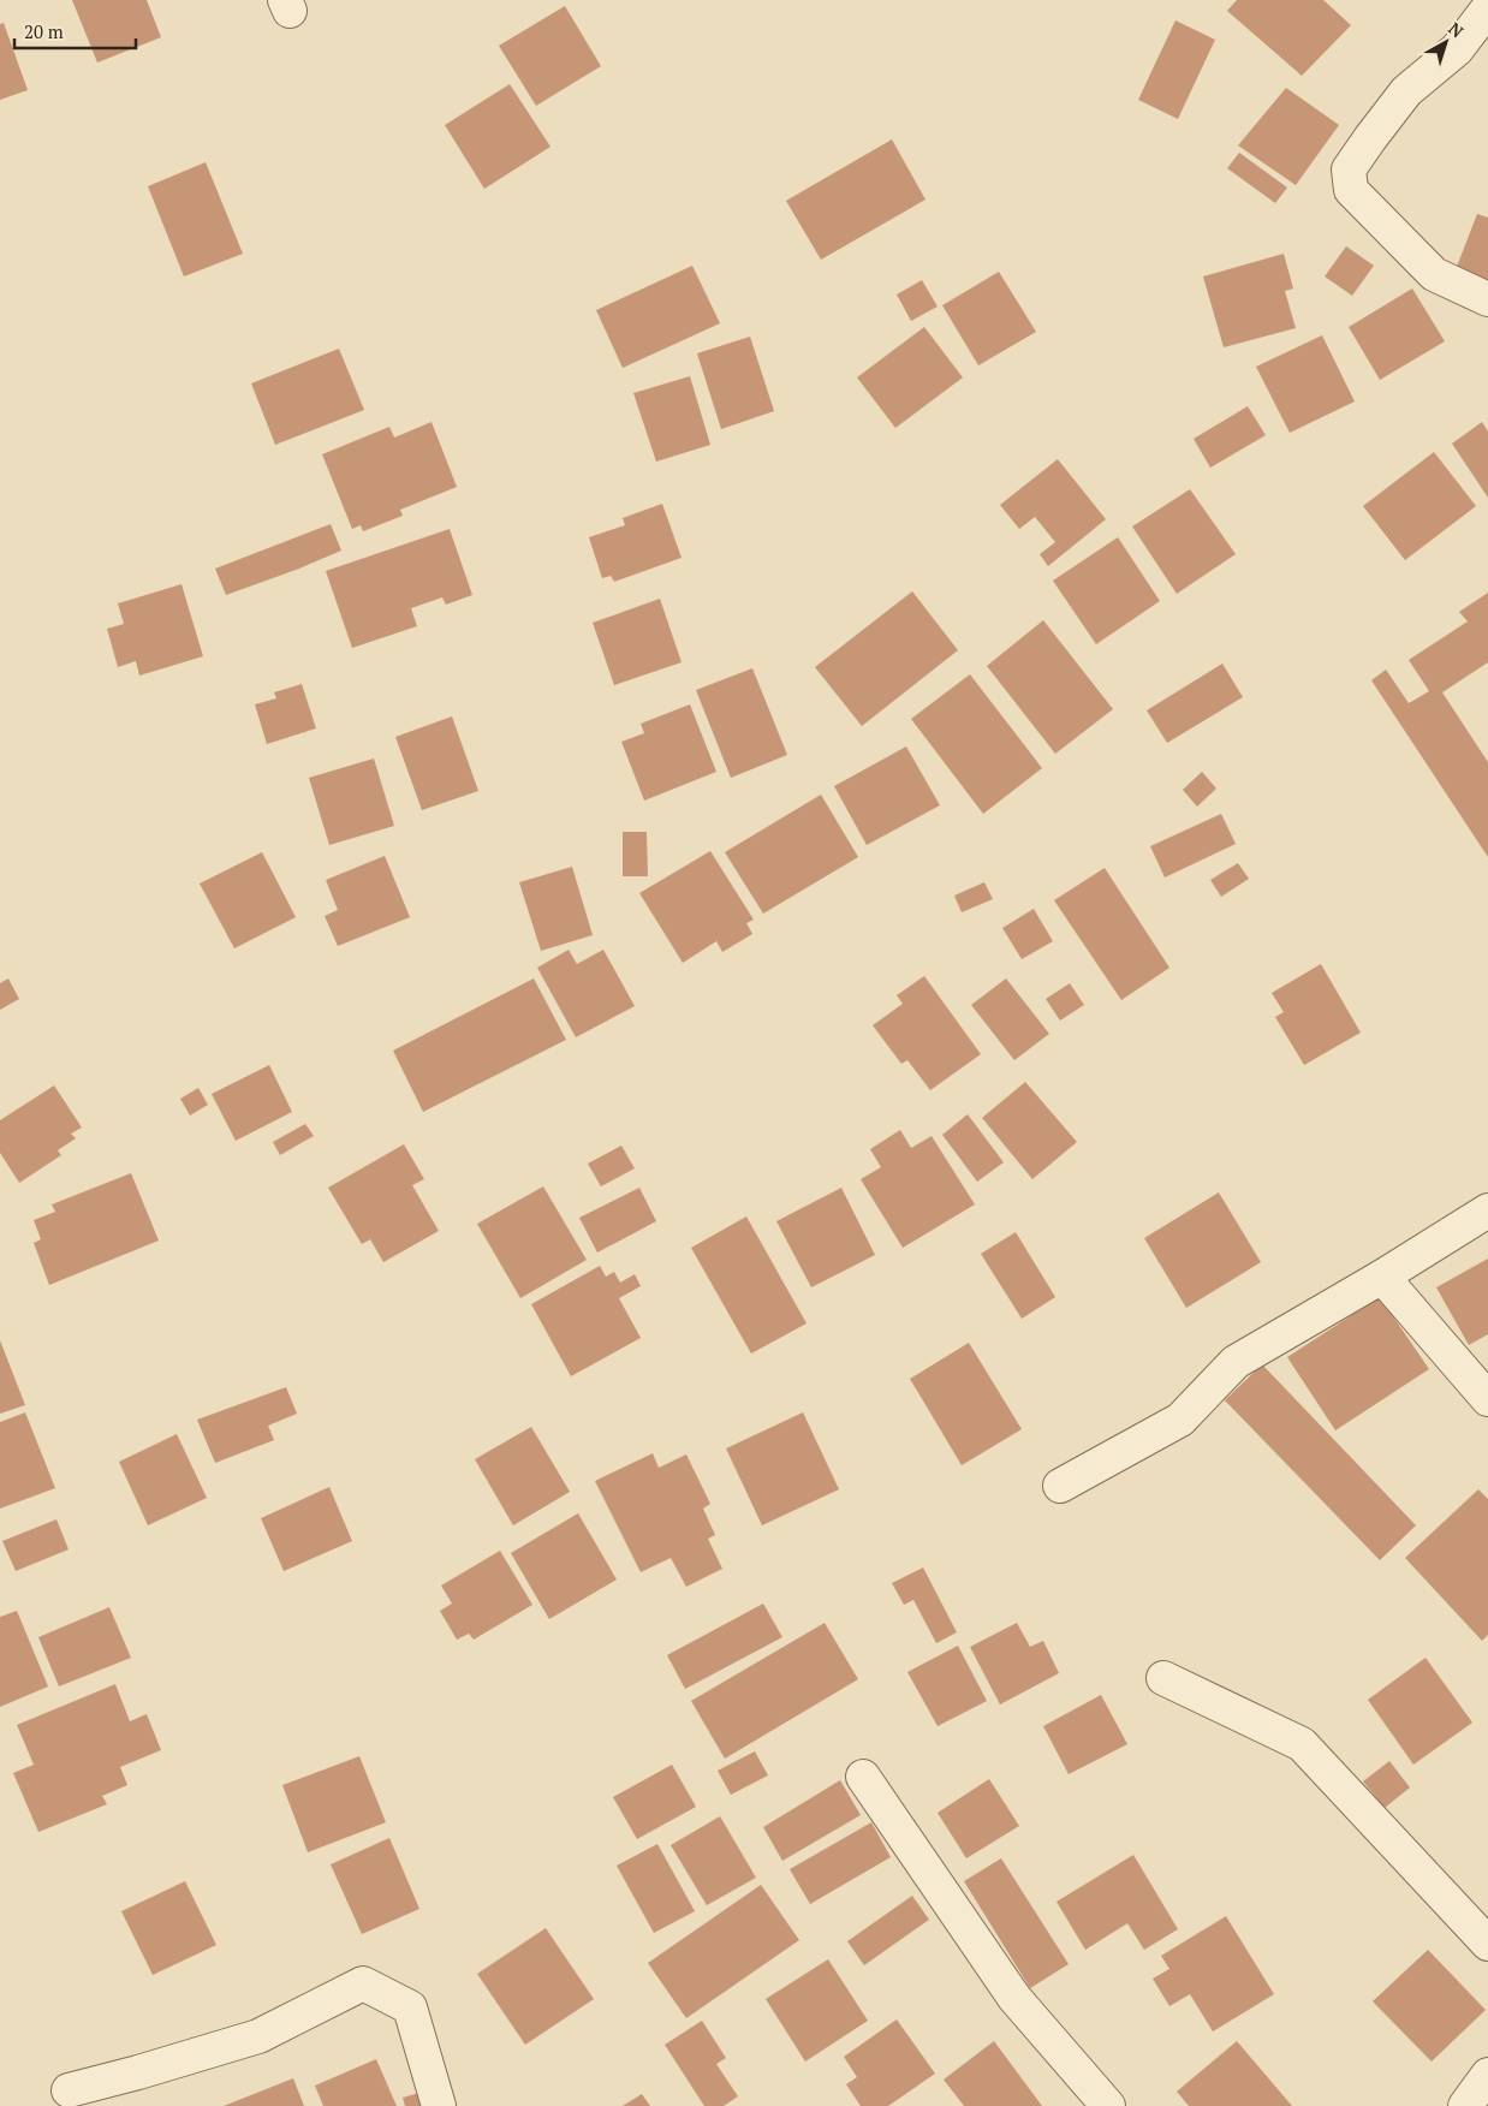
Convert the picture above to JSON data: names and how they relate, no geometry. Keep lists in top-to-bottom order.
{
  "scale_bar": "20 m",
  "north": "top right"
}
